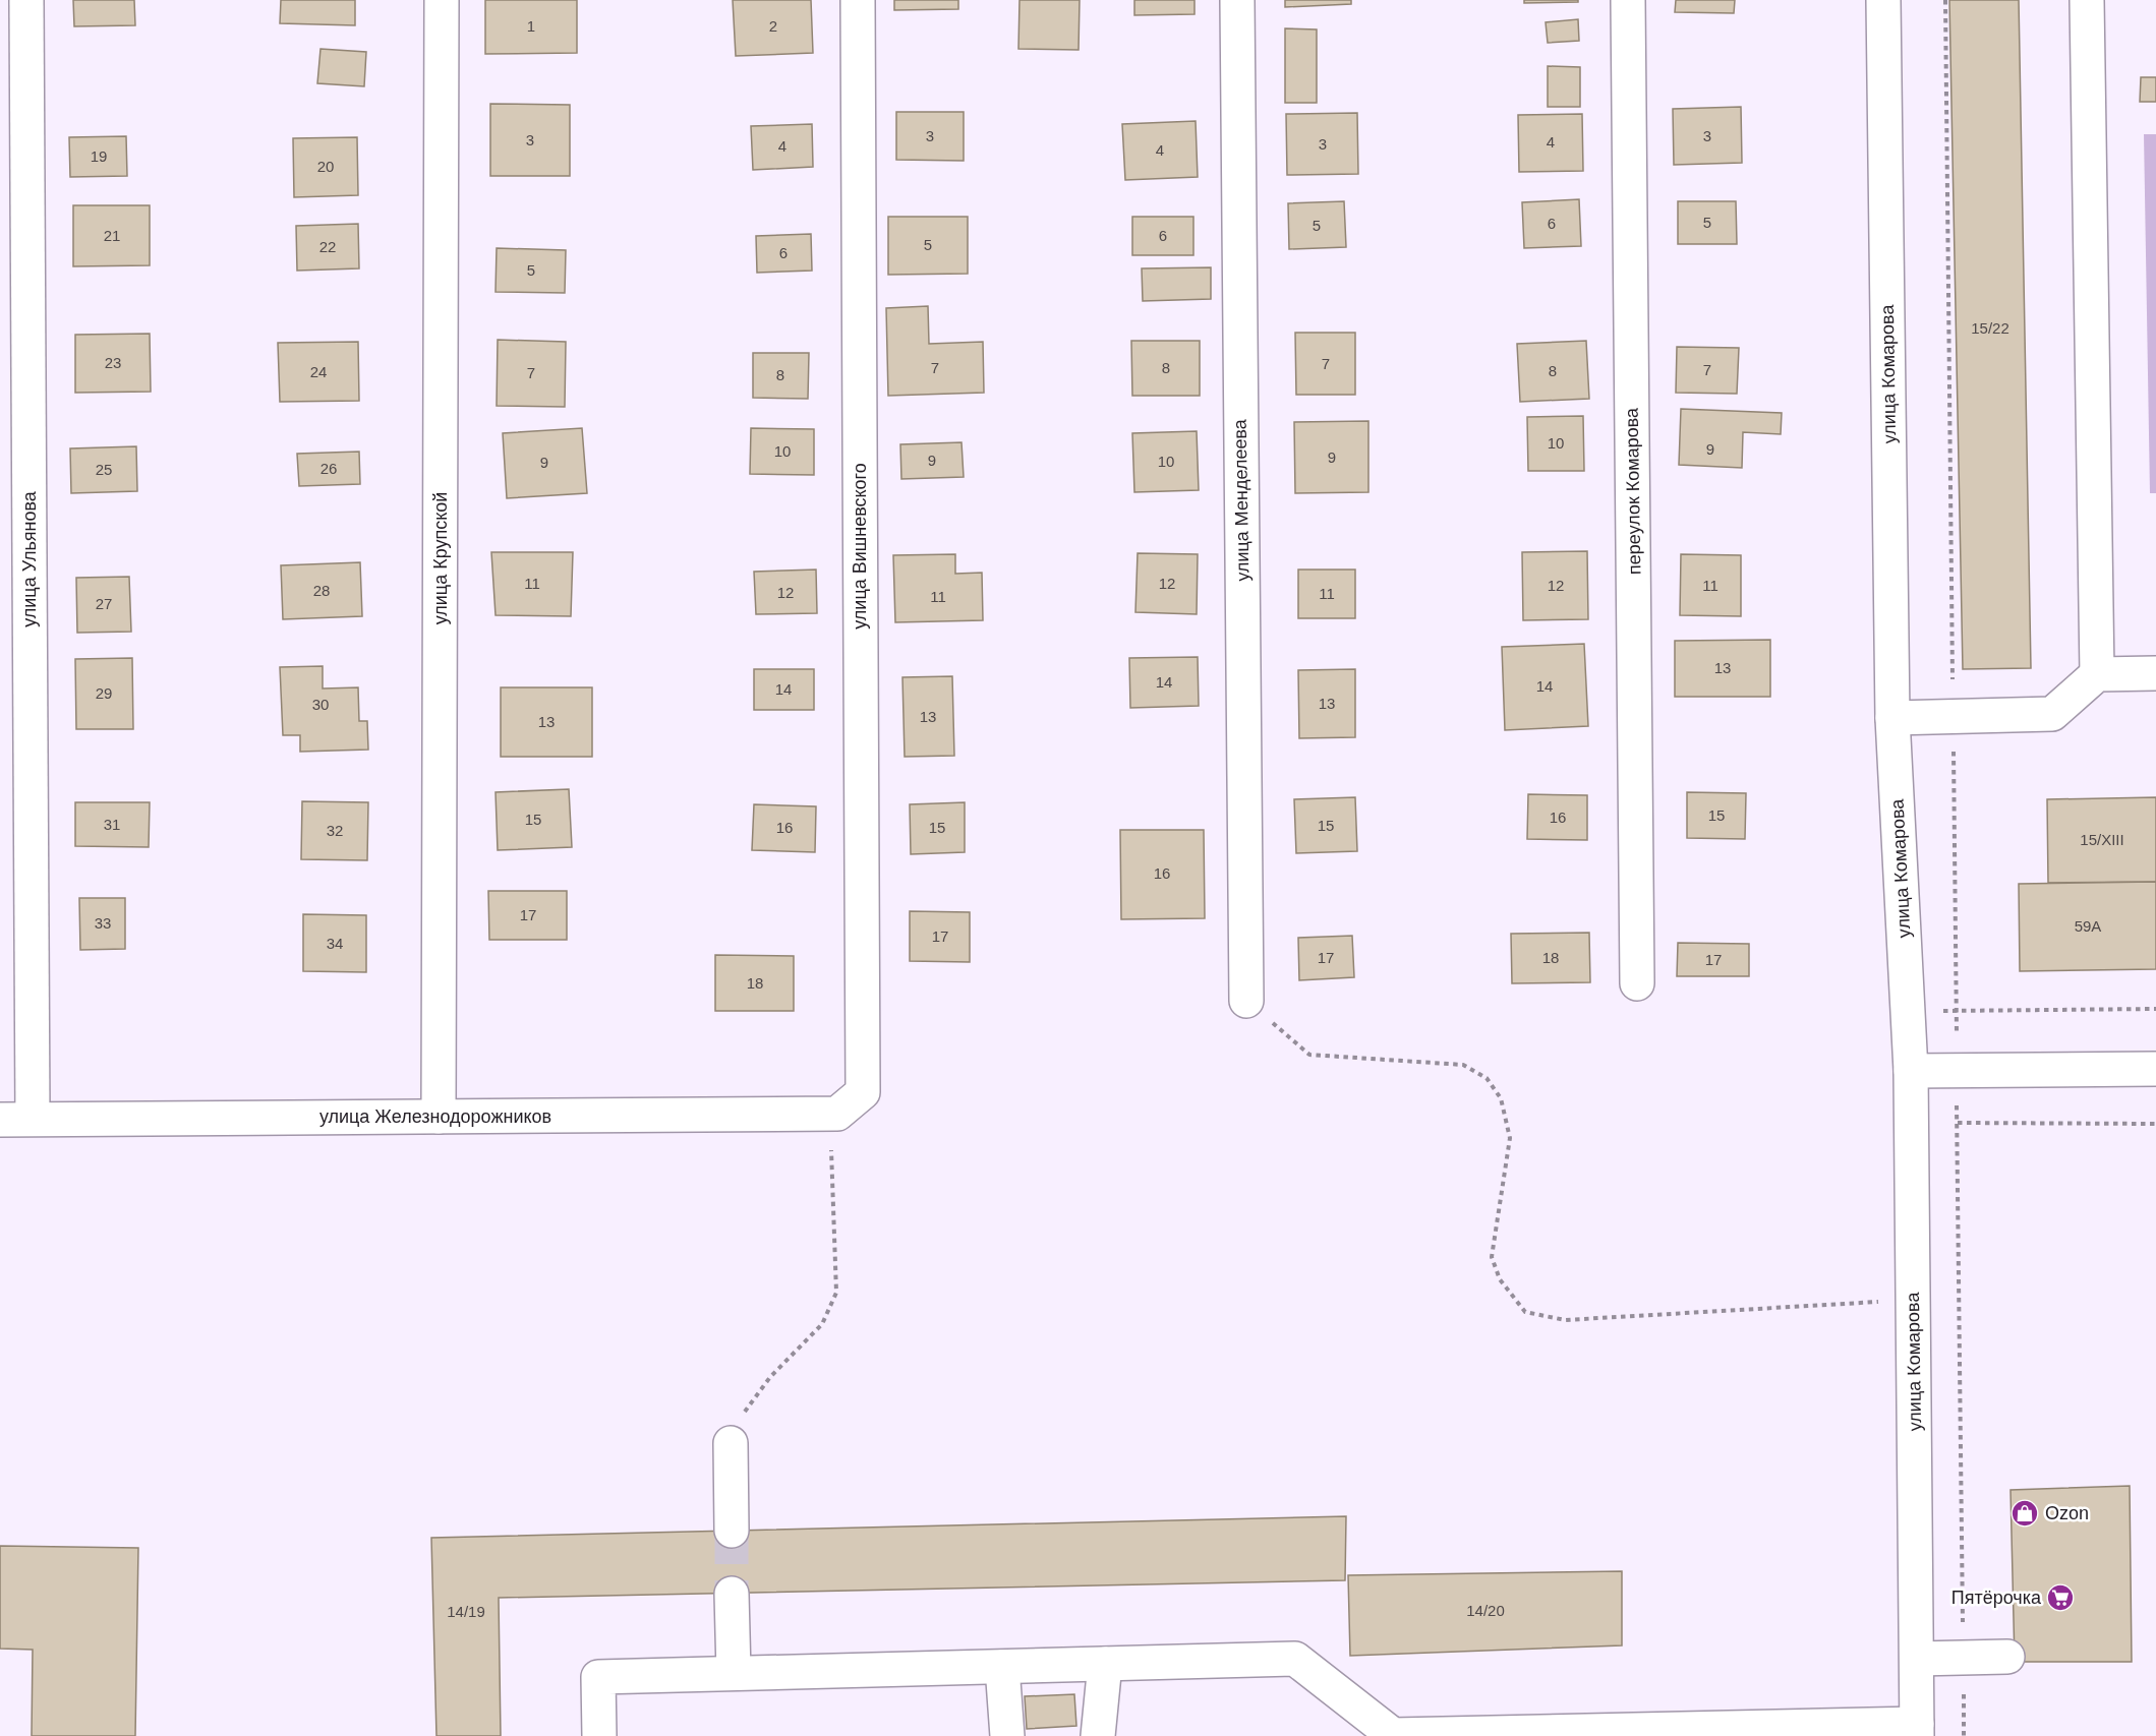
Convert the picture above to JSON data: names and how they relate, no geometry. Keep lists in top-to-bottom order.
{
  "streets": {
    "street": [
      "улица Комарова",
      "переулок Комарова",
      "улица Менделеева",
      "улица Вишневского",
      "улица Крупской",
      "улица Ульянова",
      "улица Железнодорожников"
    ]
  },
  "crossings": [
    ["улица Вишневского", "улица Железнодорожников"],
    ["улица Крупской", "улица Железнодорожников"],
    ["улица Ульянова", "улица Железнодорожников"]
  ],
  "places": {
    "shop": ["Ozon"],
    "supermarket": ["Пятёрочка"]
  },
  "house_numbers": [
    "1",
    "2",
    "3",
    "3",
    "3",
    "4",
    "3",
    "4",
    "4",
    "19",
    "20",
    "5",
    "6",
    "5",
    "21",
    "6",
    "5",
    "22",
    "6",
    "5",
    "15/22",
    "23",
    "7",
    "7",
    "8",
    "7",
    "8",
    "24",
    "7",
    "8",
    "10",
    "9",
    "10",
    "9",
    "9",
    "10",
    "9",
    "26",
    "25",
    "11",
    "12",
    "12",
    "11",
    "28",
    "12",
    "11",
    "11",
    "27",
    "13",
    "14",
    "14",
    "14",
    "29",
    "13",
    "30",
    "13",
    "13",
    "15",
    "16",
    "15",
    "31",
    "15",
    "16",
    "15",
    "32",
    "15/XIII",
    "16",
    "17",
    "33",
    "59А",
    "17",
    "34",
    "17",
    "18",
    "17",
    "18",
    "14/20",
    "14/19"
  ]
}
